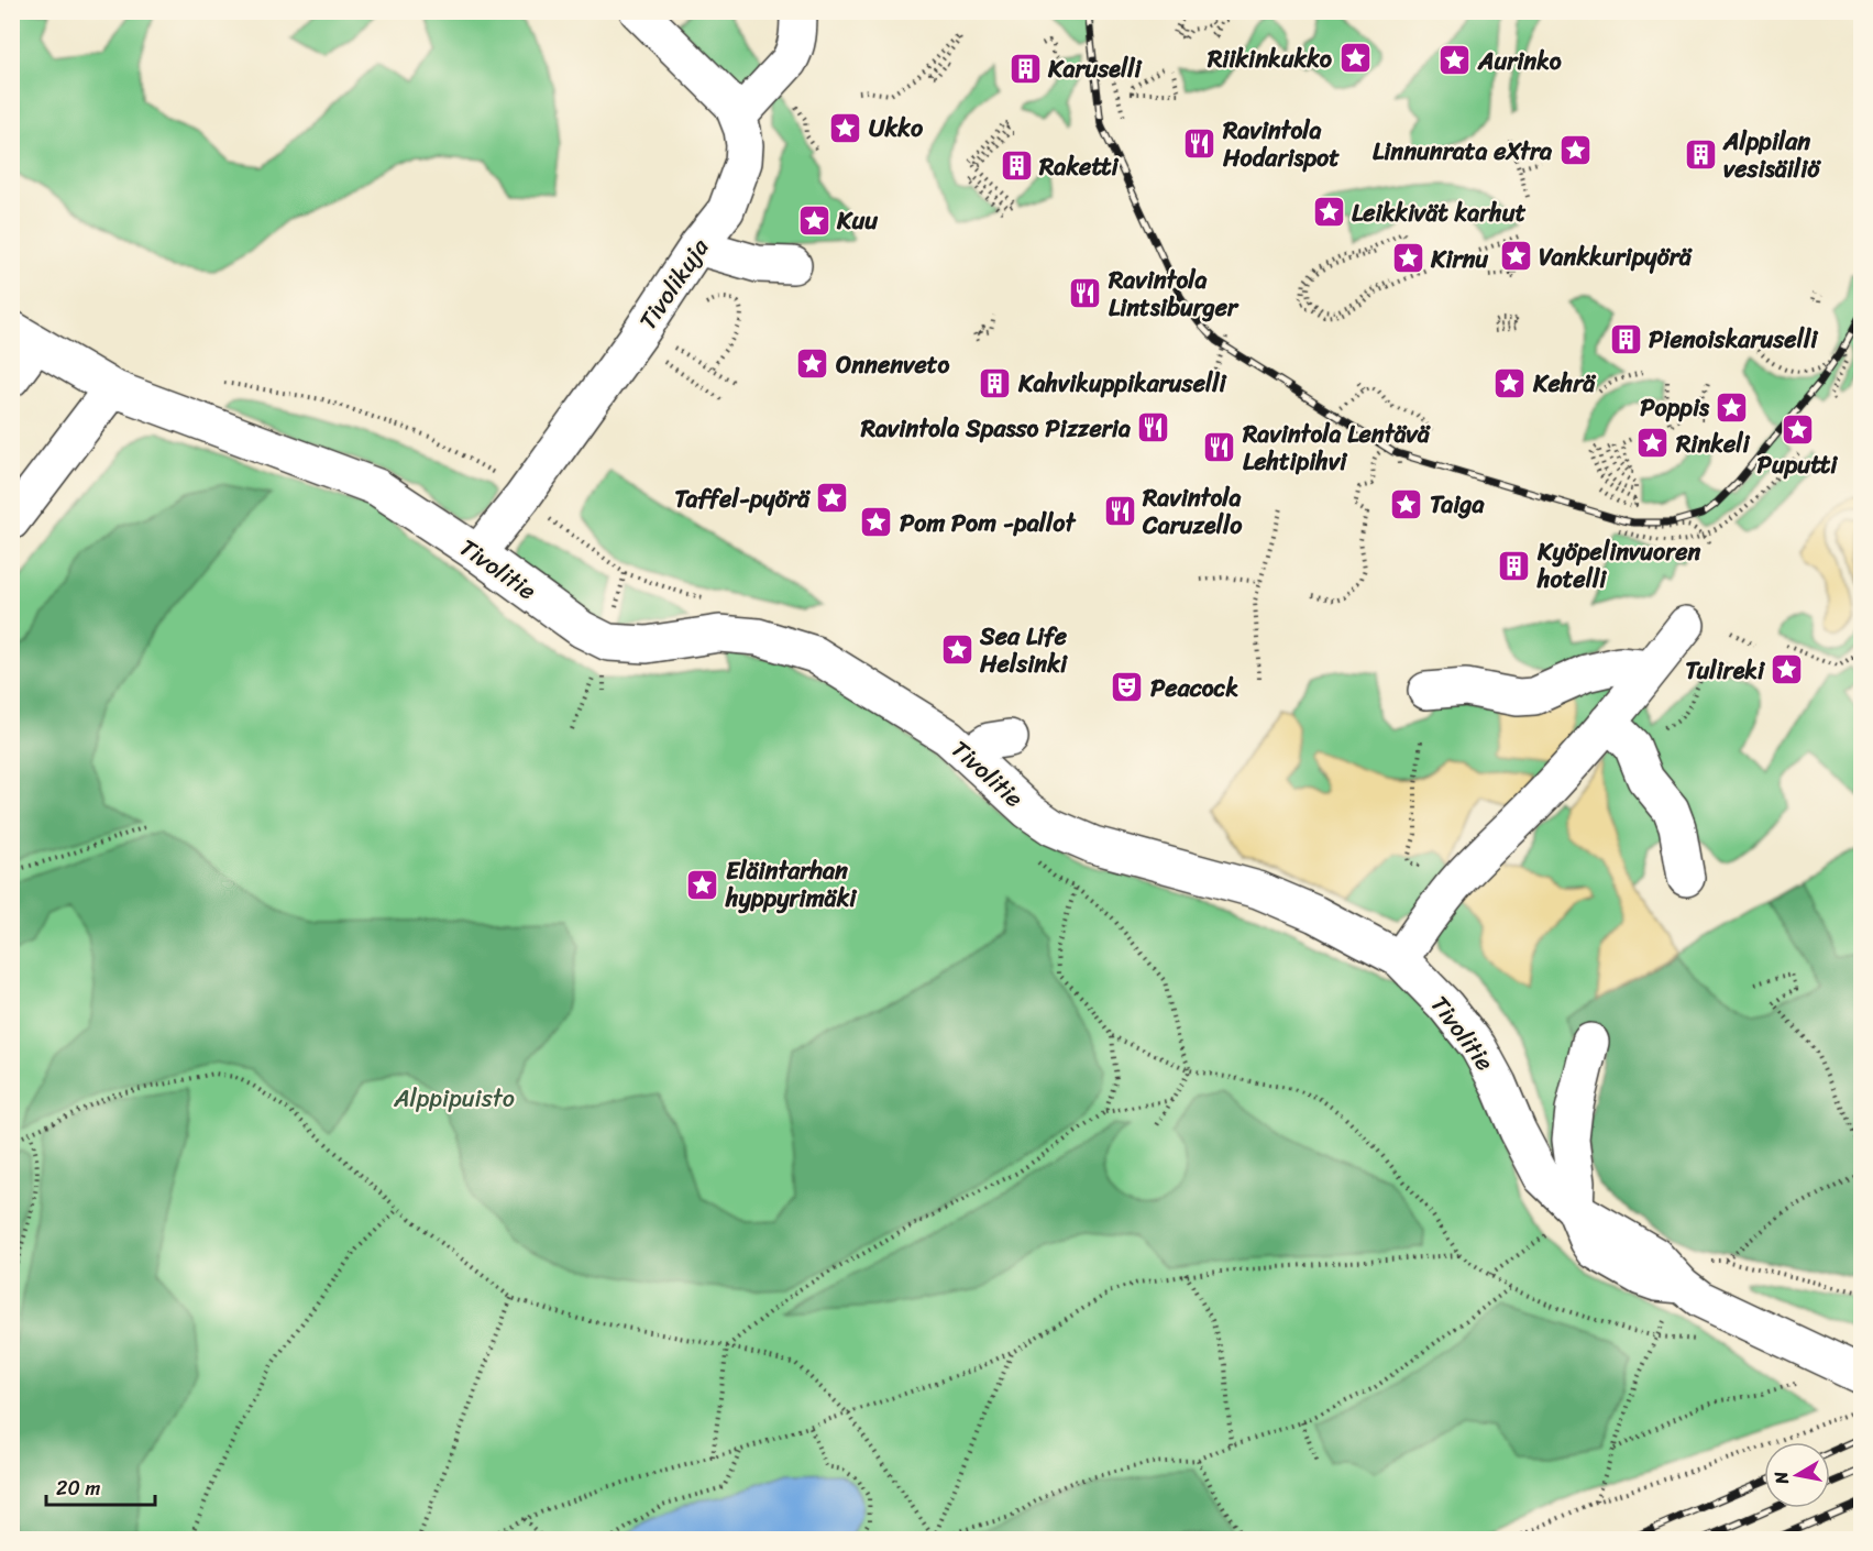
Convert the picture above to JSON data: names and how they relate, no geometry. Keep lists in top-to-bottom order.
{
  "streets": {
    "street": ["Tivolikuja", "Tivolitie"]
  },
  "crossings": [
    ["Tivolikuja", "Tivolitie"]
  ],
  "parks": ["Alppipuisto"],
  "places": {
    "place": [
      "Riikinkukko",
      "Aurinko",
      "Ukko",
      "Linnunrata eXtra",
      "Leikkivät karhut",
      "Kuu",
      "Vankkuripyörä",
      "Kirnu",
      "Onnenveto",
      "Kehrä",
      "Poppis",
      "Puputti",
      "Rinkeli",
      "Taffel-pyörä",
      "Taiga",
      "Pom Pom -pallot",
      "Sea Life Helsinki",
      "Tulireki",
      "Eläintarhan hyppyrimäki"
    ],
    "building": [
      "Karuselli",
      "Alppilan vesisäiliö",
      "Raketti",
      "Pienoiskaruselli",
      "Kahvikuppikaruselli",
      "Kyöpelinvuoren hotelli"
    ],
    "restaurant": [
      "Ravintola Hodarispot",
      "Ravintola Lintsiburger",
      "Ravintola Spasso Pizzeria",
      "Ravintola Lentävä Lehtipihvi",
      "Ravintola Caruzello"
    ],
    "theatre": ["Peacock"]
  },
  "scale_bar": "20 m",
  "north": "left"
}
